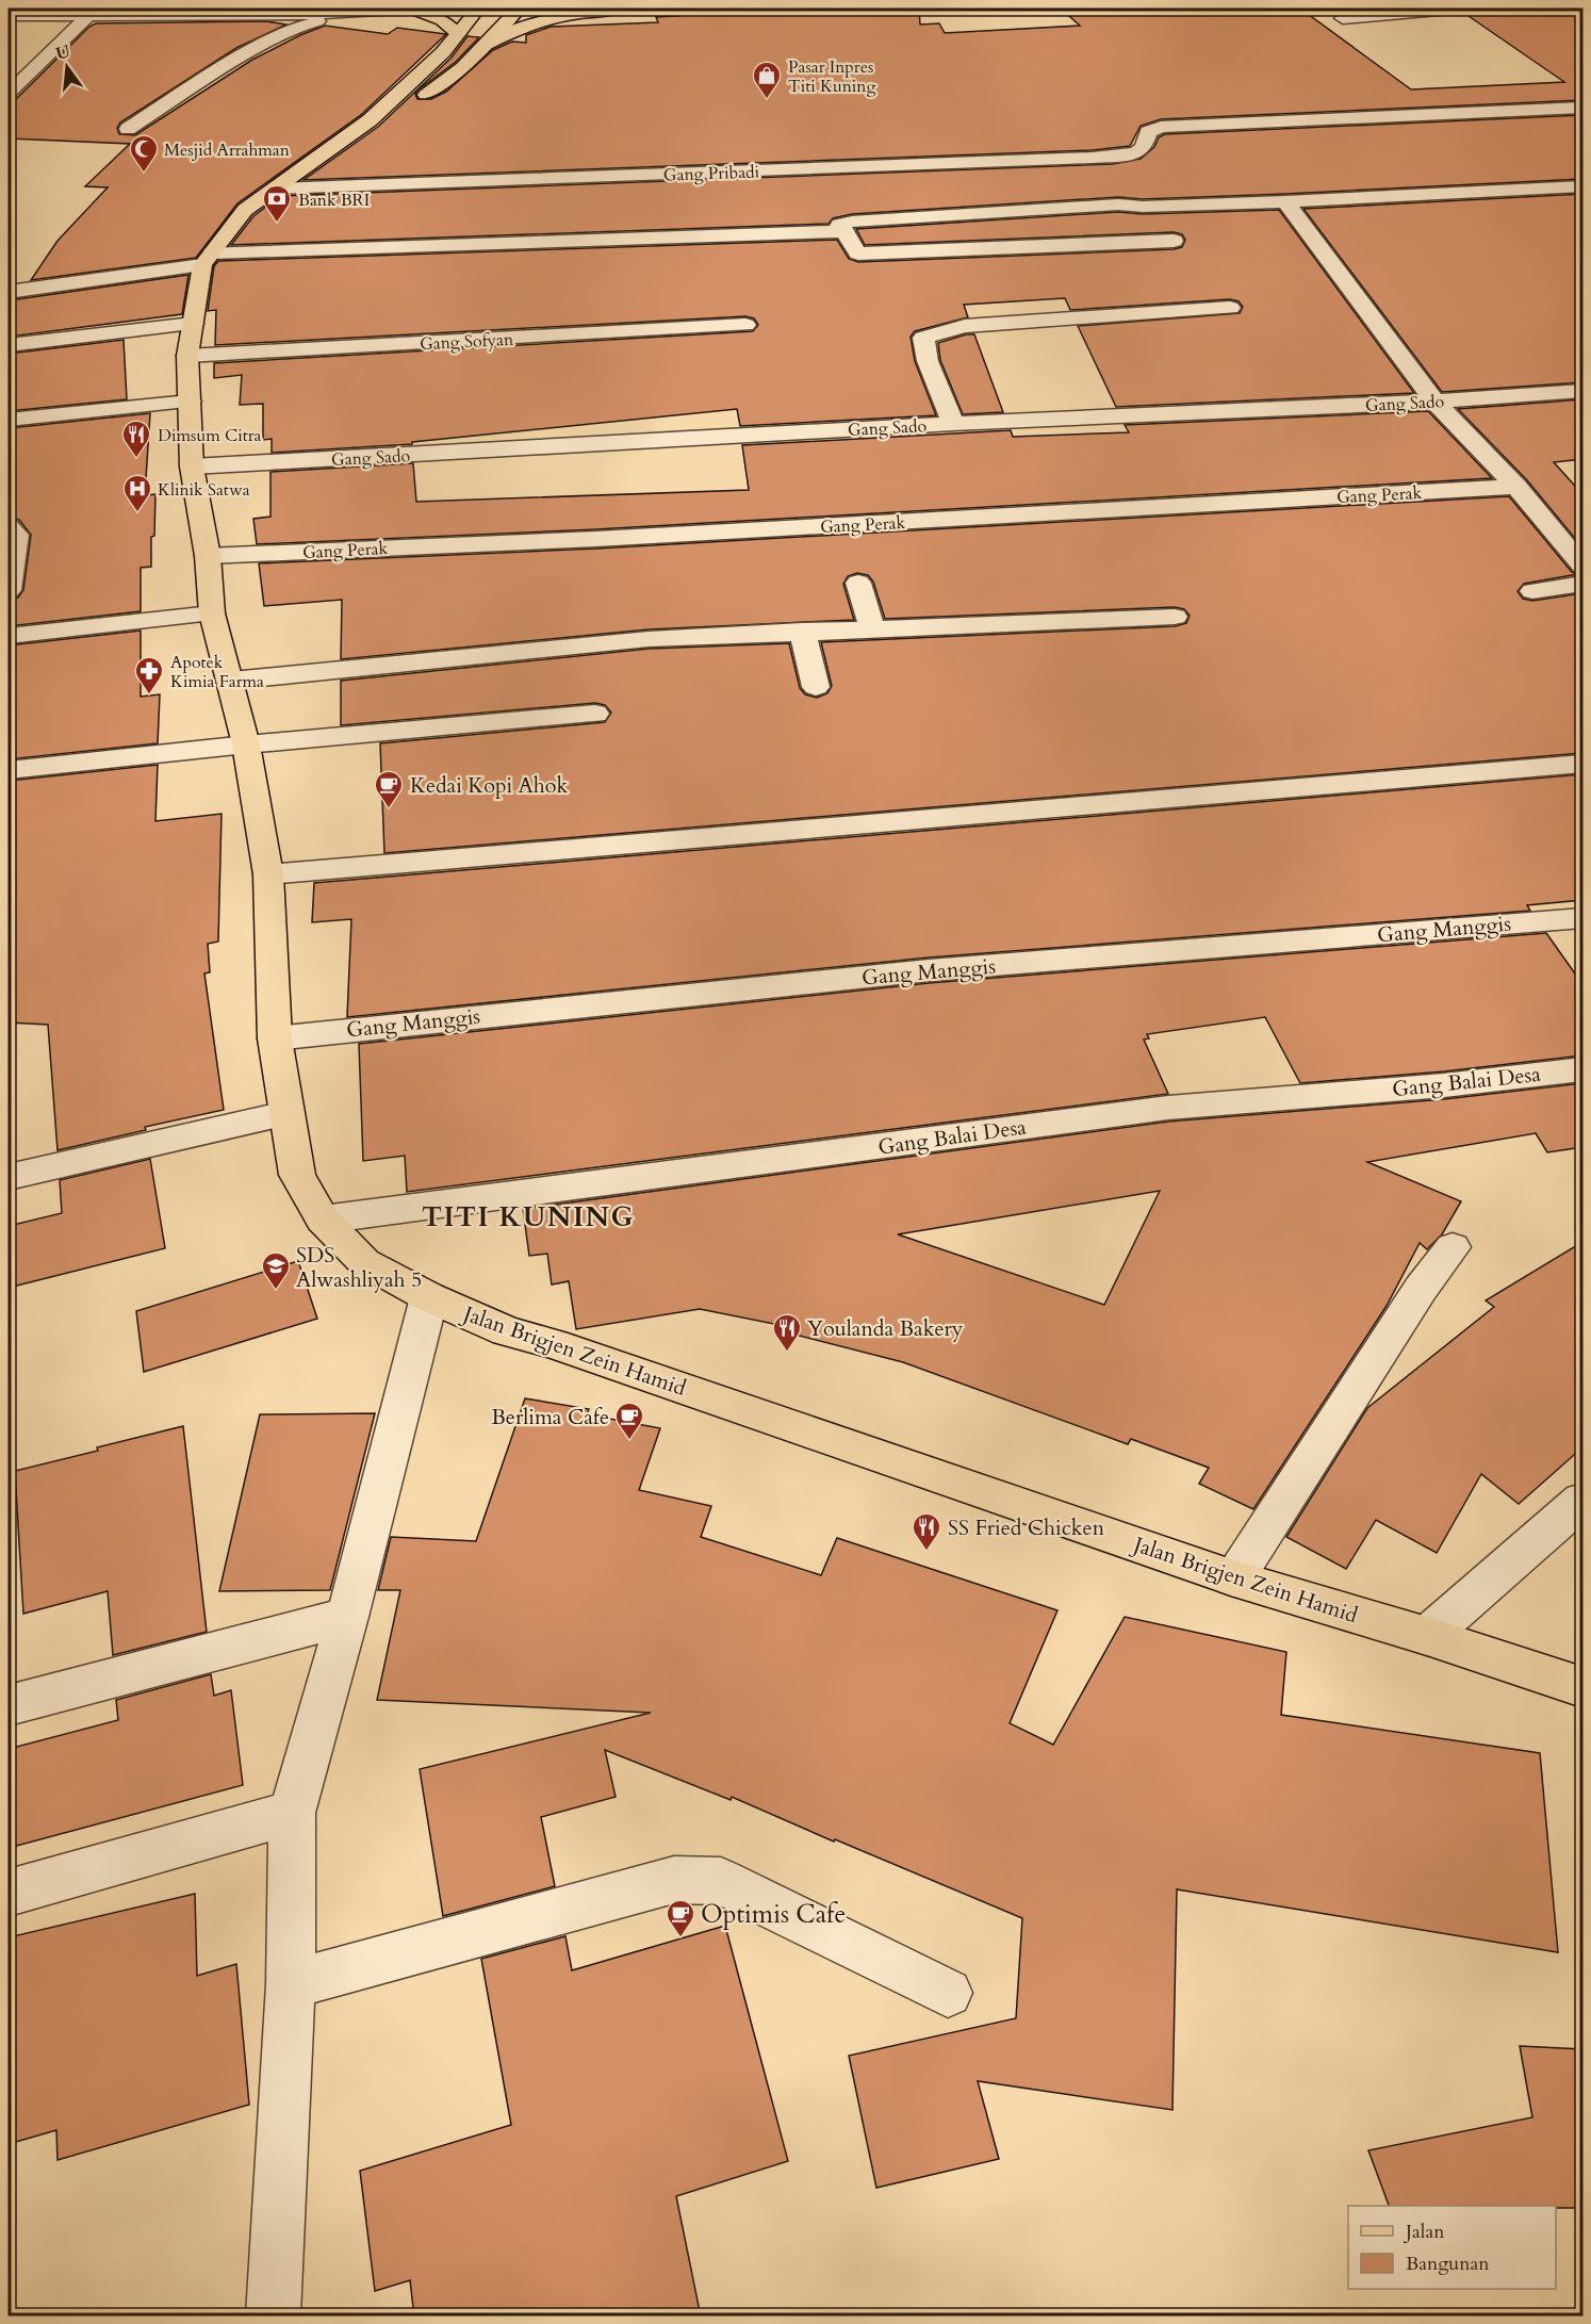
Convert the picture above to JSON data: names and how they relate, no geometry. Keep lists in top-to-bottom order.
{
  "streets": {
    "main road": ["Jalan Brigjen Zein Hamid"],
    "street": [
      "Gang Pribadi",
      "Gang Sofyan",
      "Gang Sado",
      "Gang Perak",
      "Gang Manggis",
      "Gang Balai Desa"
    ]
  },
  "crossings": [
    ["Gang Pribadi", "Jalan Brigjen Zein Hamid"],
    ["Gang Sofyan", "Jalan Brigjen Zein Hamid"],
    ["Gang Sado", "Jalan Brigjen Zein Hamid"],
    ["Gang Perak", "Jalan Brigjen Zein Hamid"],
    ["Gang Manggis", "Jalan Brigjen Zein Hamid"],
    ["Gang Balai Desa", "Jalan Brigjen Zein Hamid"]
  ],
  "districts": ["TITI KUNING"],
  "places": {
    "shop": ["Pasar Inpres Titi Kuning"],
    "mosque": ["Mesjid Arrahman"],
    "bank": ["Bank BRI"],
    "restaurant": ["Dimsum Citra", "Youlanda Bakery", "SS Fried Chicken"],
    "hospital": ["Klinik Satwa"],
    "pharmacy": ["Apotek Kimia Farma"],
    "cafe": ["Kedai Kopi Ahok", "Berlima Cafe", "Optimis Cafe"],
    "school or university": ["SDS Alwashliyah 5"]
  },
  "legend": ["Jalan", "Bangunan"],
  "north": "top"
}
